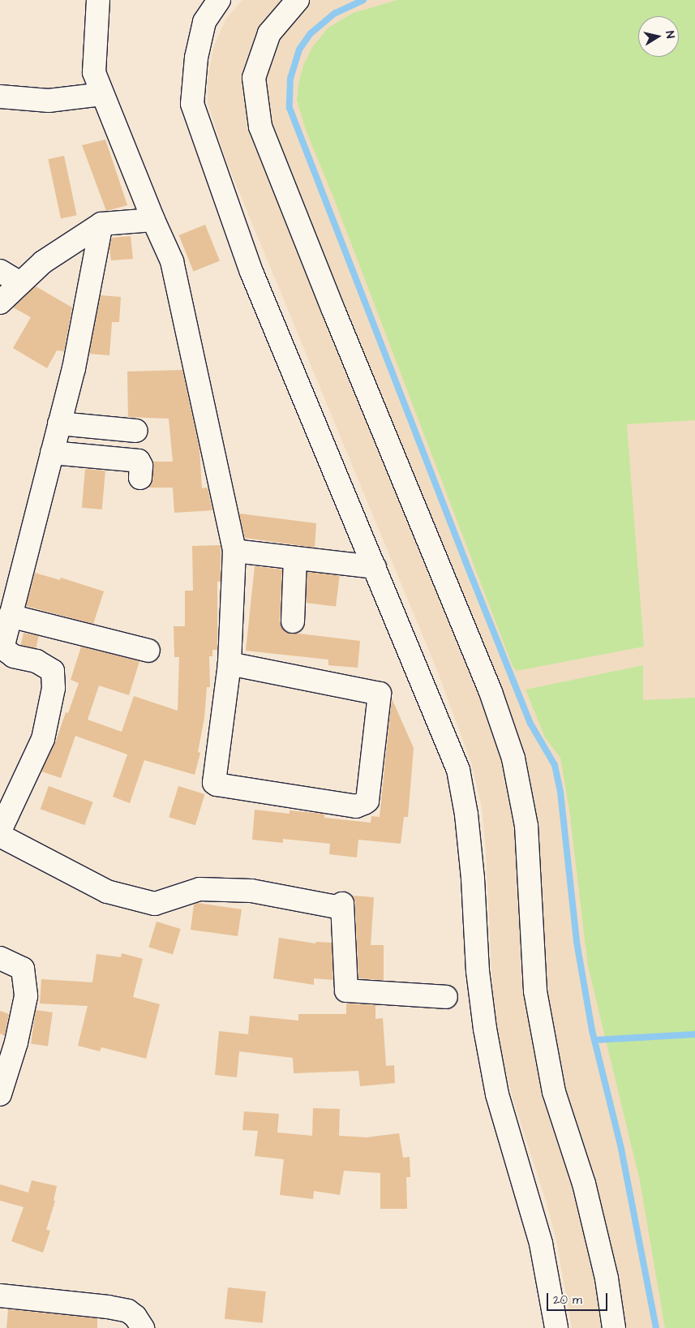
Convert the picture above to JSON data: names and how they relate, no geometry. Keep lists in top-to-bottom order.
{
  "scale_bar": "20 m",
  "north": "right"
}
